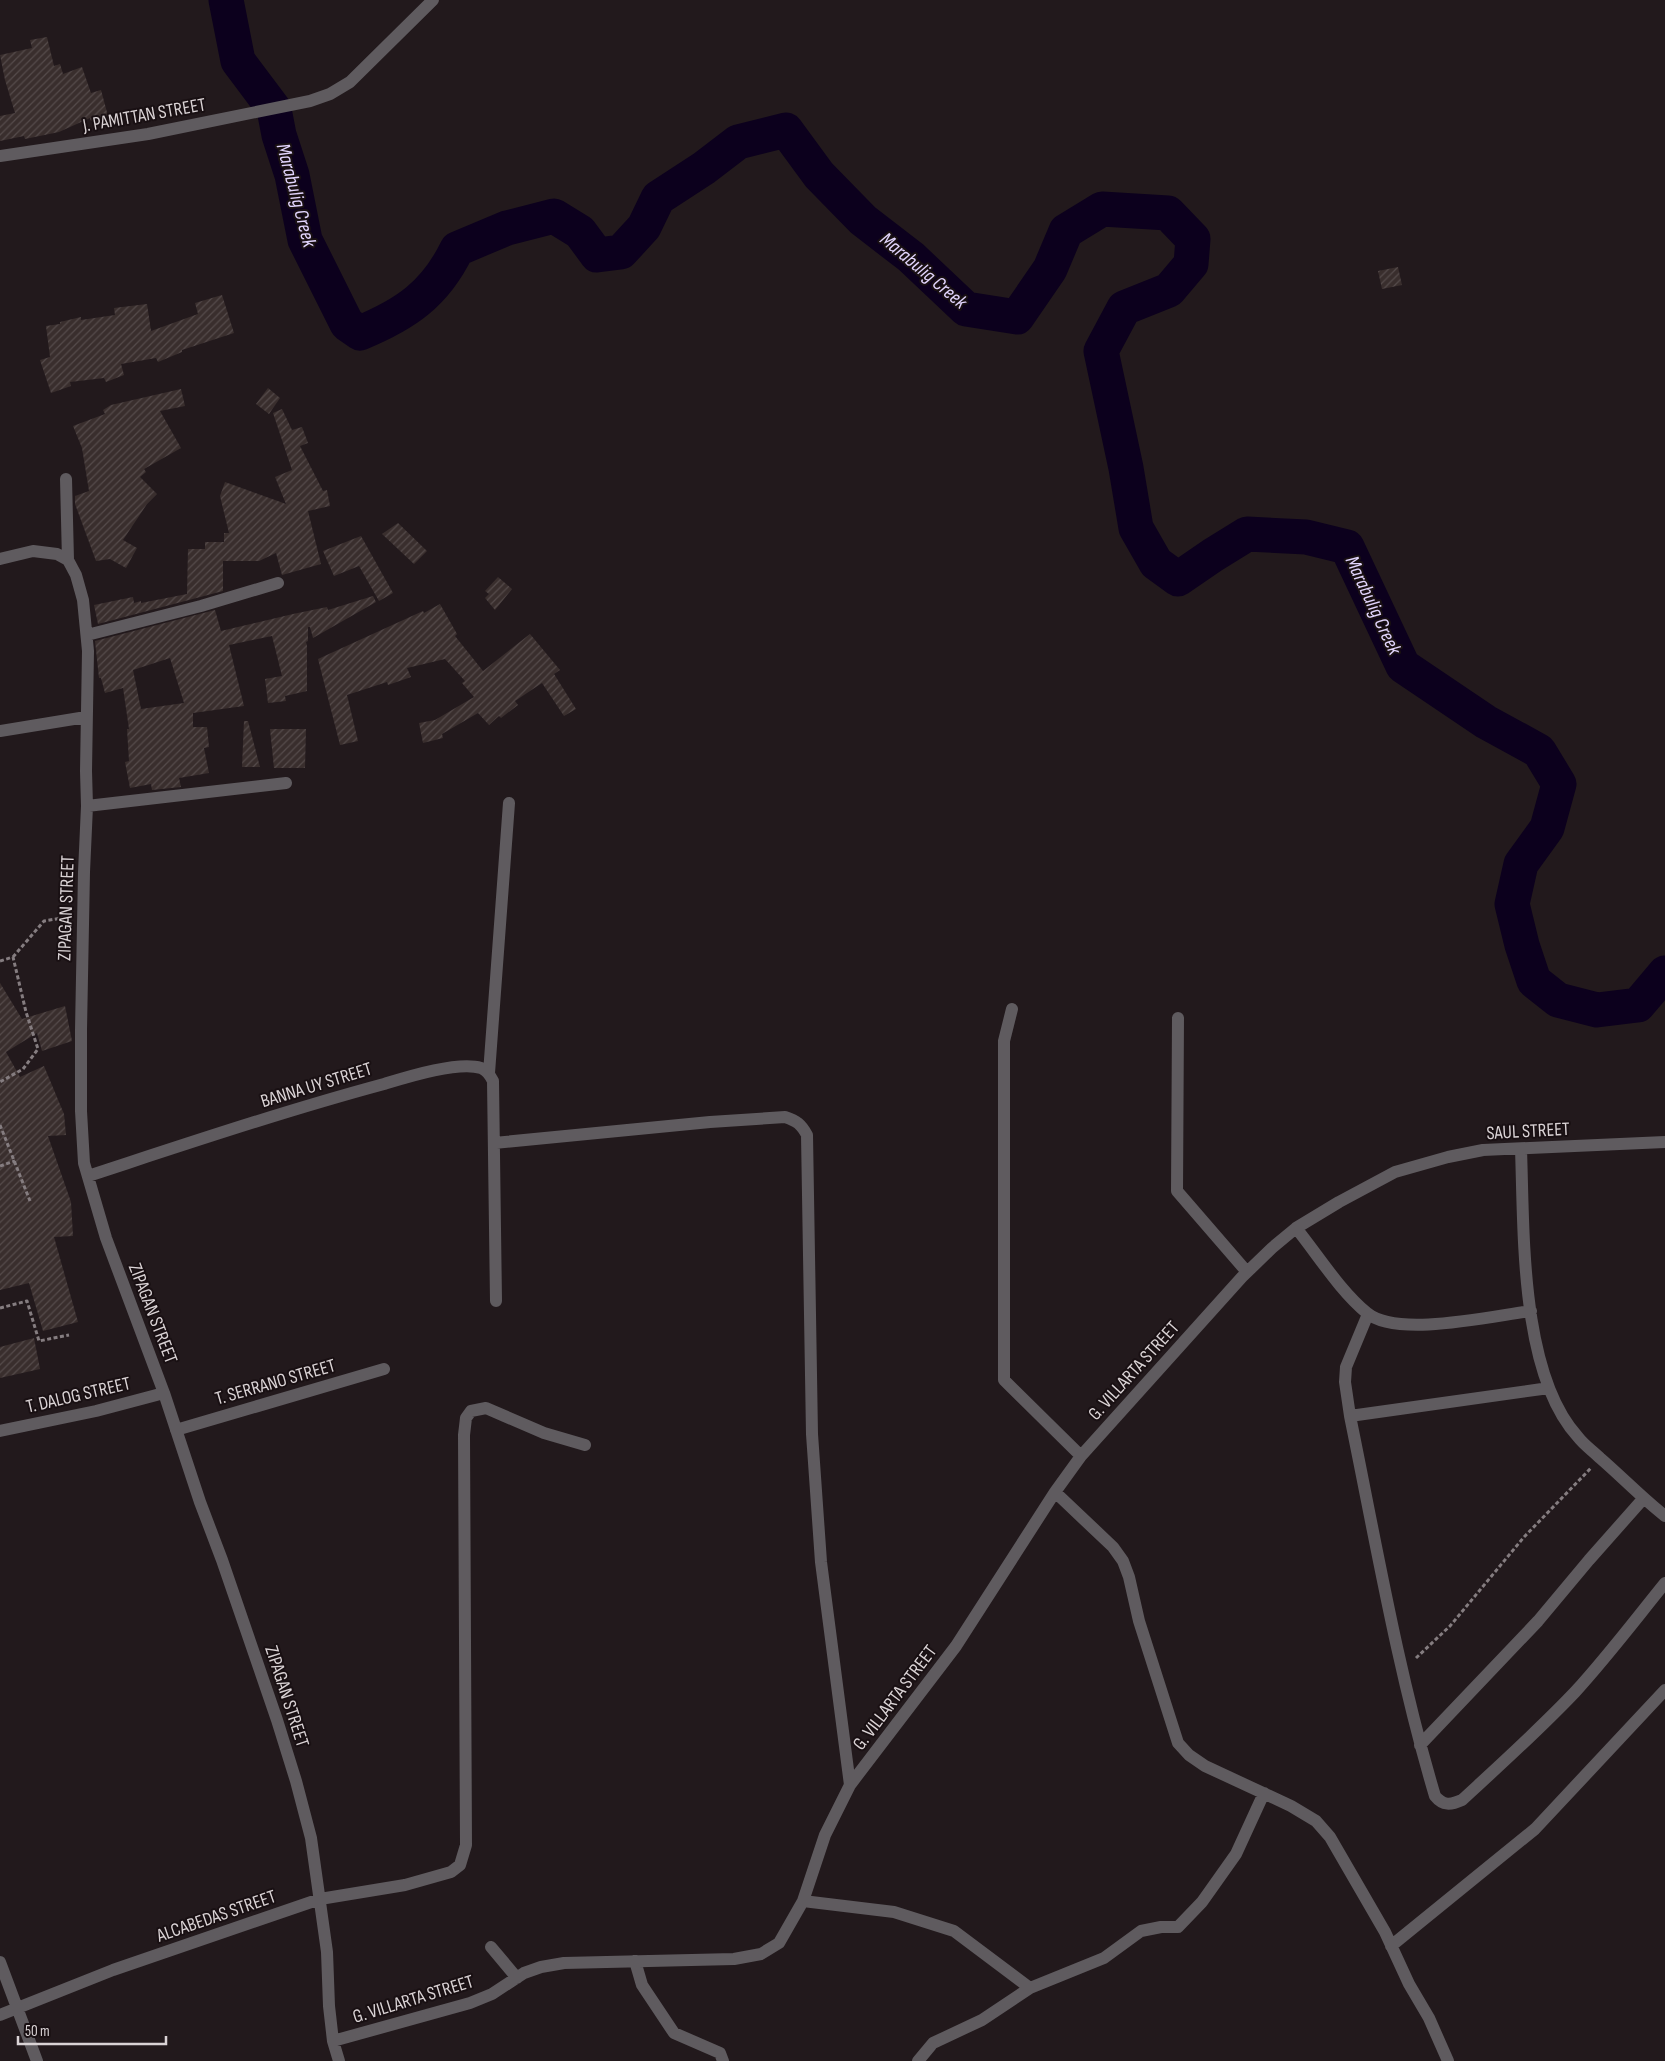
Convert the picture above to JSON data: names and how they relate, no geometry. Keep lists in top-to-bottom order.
{
  "streets": {
    "street": [
      "J. PAMITTAN STREET",
      "ZIPAGAN STREET",
      "BANNA UY STREET",
      "SAUL STREET",
      "G. VILLARTA STREET",
      "T. SERRANO STREET",
      "T. DALOG STREET",
      "ALCABEDAS STREET"
    ]
  },
  "crossings": [
    ["ZIPAGAN STREET", "BANNA UY STREET"],
    ["ZIPAGAN STREET", "G. VILLARTA STREET"],
    ["ZIPAGAN STREET", "T. SERRANO STREET"],
    ["ZIPAGAN STREET", "T. DALOG STREET"],
    ["ZIPAGAN STREET", "ALCABEDAS STREET"],
    ["SAUL STREET", "G. VILLARTA STREET"]
  ],
  "water": ["Marabulig Creek"],
  "scale_bar": "50 m"
}
